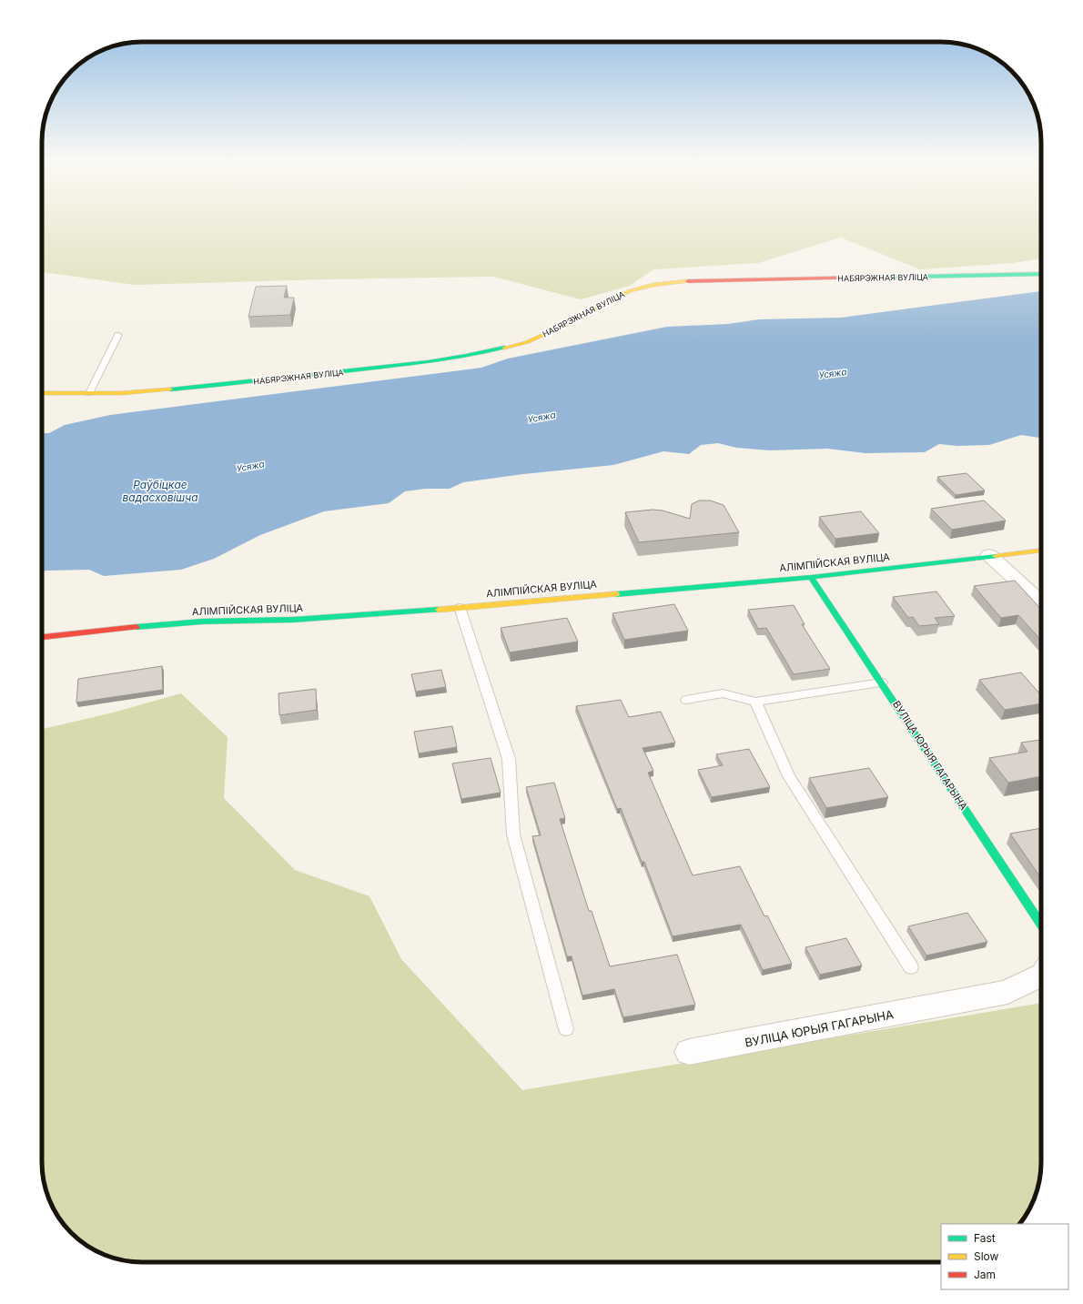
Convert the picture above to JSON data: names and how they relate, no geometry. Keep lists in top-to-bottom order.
{
  "streets": {
    "street": ["НАБЯРЭЖНАЯ ВУЛІЦА", "АЛІМПІЙСКАЯ ВУЛІЦА", "ВУЛІЦА ЮРЫЯ ГАГАРЫНА"]
  },
  "crossings": [
    ["АЛІМПІЙСКАЯ ВУЛІЦА", "ВУЛІЦА ЮРЫЯ ГАГАРЫНА"]
  ],
  "water": ["Усяжа", "Раўбіцкае вадасховішча"],
  "legend": ["Fast", "Slow", "Jam"]
}
